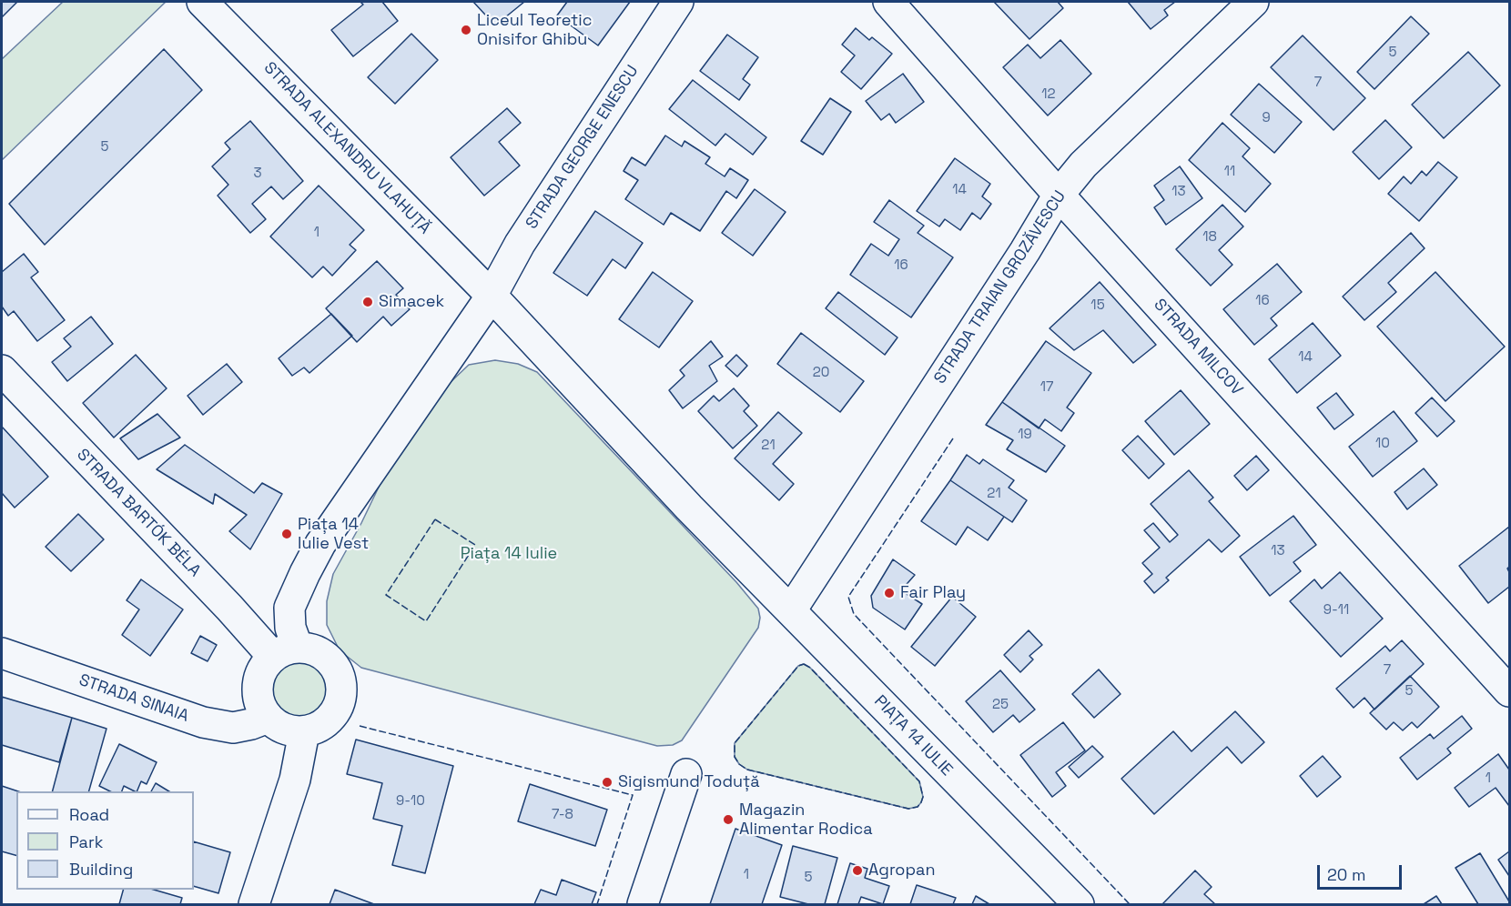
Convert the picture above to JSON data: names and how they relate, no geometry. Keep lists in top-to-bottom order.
{
  "streets": {
    "street": [
      "STRADA GEORGE ENESCU",
      "STRADA ALEXANDRU VLAHUȚĂ",
      "STRADA TRAIAN GROZĂVESCU",
      "STRADA MILCOV",
      "STRADA BARTÓK BÉLA",
      "STRADA SINAIA",
      "PIAȚA 14 IULIE"
    ]
  },
  "crossings": [
    ["STRADA GEORGE ENESCU", "STRADA ALEXANDRU VLAHUȚĂ"],
    ["STRADA GEORGE ENESCU", "PIAȚA 14 IULIE"],
    ["STRADA ALEXANDRU VLAHUȚĂ", "PIAȚA 14 IULIE"],
    ["STRADA TRAIAN GROZĂVESCU", "STRADA MILCOV"],
    ["STRADA TRAIAN GROZĂVESCU", "PIAȚA 14 IULIE"],
    ["STRADA BARTÓK BÉLA", "STRADA SINAIA"]
  ],
  "parks": ["Piața 14 Iulie"],
  "places": [
    "Liceul Teoretic Onisifor Ghibu",
    "Simacek",
    "Piața 14 Iulie Vest",
    "Fair Play",
    "Sigismund Toduță",
    "Magazin Alimentar Rodica",
    "Agropan"
  ],
  "house_numbers": [
    "5",
    "7",
    "12",
    "9",
    "5",
    "11",
    "3",
    "14",
    "13",
    "1",
    "18",
    "16",
    "16",
    "15",
    "14",
    "20",
    "17",
    "19",
    "10",
    "21",
    "21",
    "13",
    "9-11",
    "7",
    "5",
    "25",
    "1",
    "9-10",
    "7-8",
    "1",
    "5"
  ],
  "legend": ["Road", "Park", "Building"],
  "scale_bar": "20 m"
}
